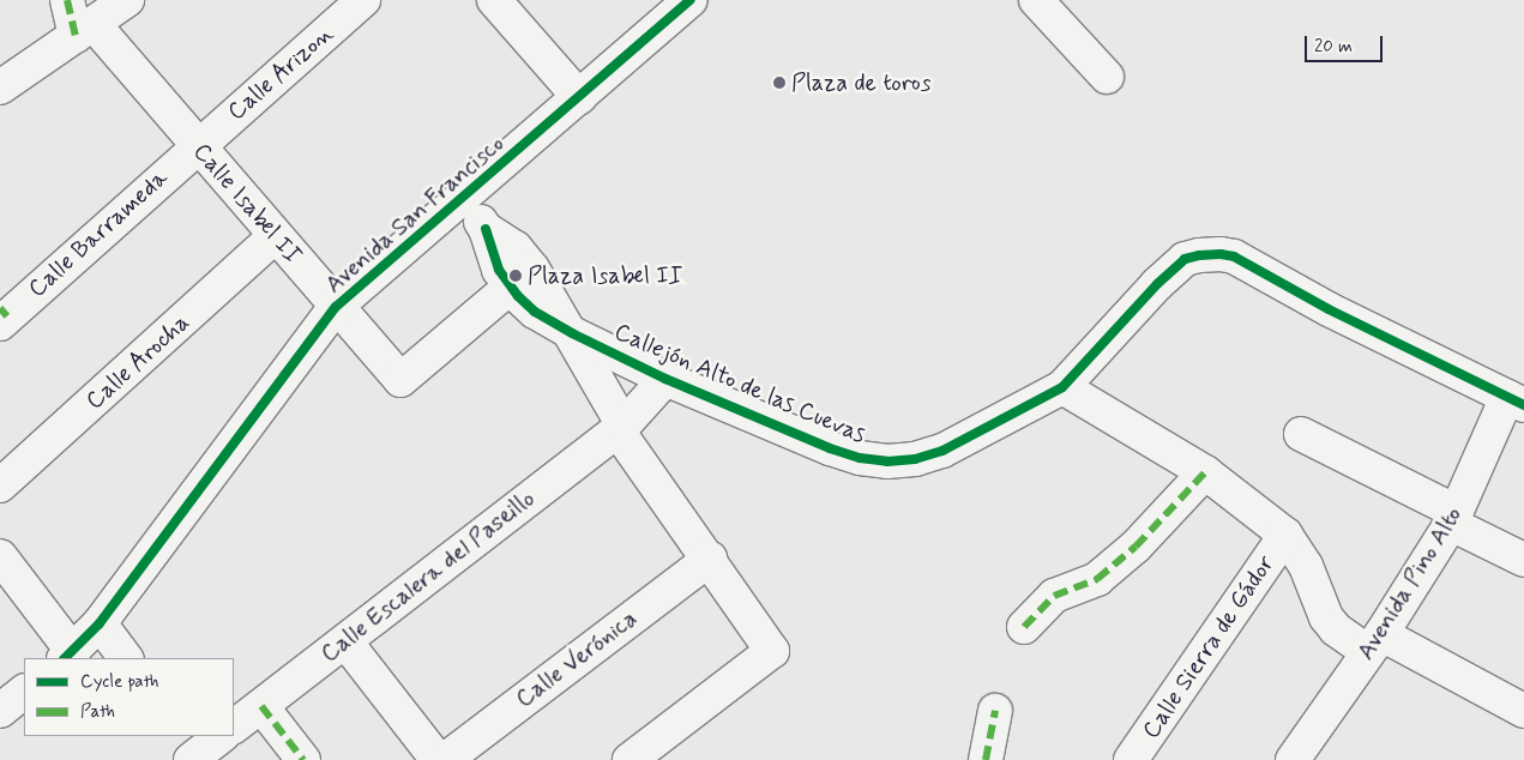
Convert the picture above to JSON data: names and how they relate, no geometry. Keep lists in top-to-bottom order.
{
  "streets": {
    "street": [
      "Calle Arizon",
      "Calle Isabel II",
      "Avenida San Francisco",
      "Calle Barrameda",
      "Calle Arocha",
      "Callejón Alto de las Cuevas",
      "Calle Escalera del Paseillo",
      "Avenida Pino Alto",
      "Calle Sierra de Gádor",
      "Calle Verónica"
    ]
  },
  "crossings": [
    ["Calle Arizon", "Calle Isabel II"],
    ["Calle Arizon", "Calle Barrameda"],
    ["Calle Isabel II", "Avenida San Francisco"],
    ["Calle Isabel II", "Calle Barrameda"],
    ["Calle Isabel II", "Calle Arocha"],
    ["Callejón Alto de las Cuevas", "Calle Escalera del Paseillo"],
    ["Callejón Alto de las Cuevas", "Avenida Pino Alto"]
  ],
  "places": ["Plaza de toros", "Plaza Isabel II"],
  "legend": ["Cycle path", "Path"],
  "scale_bar": "20 m"
}
